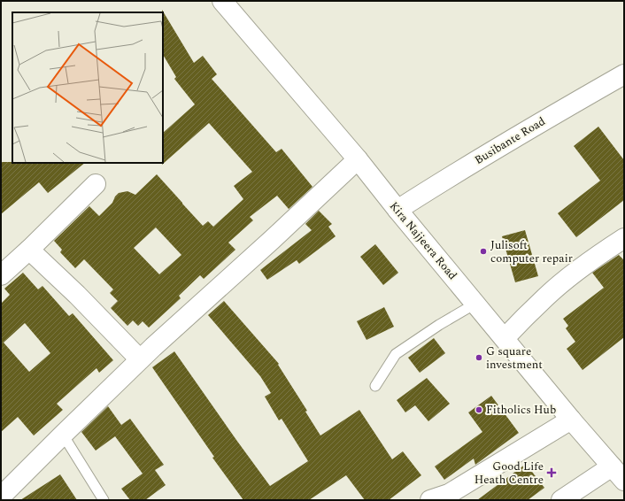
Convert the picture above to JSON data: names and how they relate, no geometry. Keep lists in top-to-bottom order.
{
  "streets": {
    "street": ["Busibante Road", "Kira Najjeera Road"]
  },
  "crossings": [
    ["Busibante Road", "Kira Najjeera Road"]
  ],
  "places": {
    "other": ["Julisoft computer repair", "G square investment", "Fitholics Hub"],
    "health": ["Good Life Heath Centre"]
  }
}
